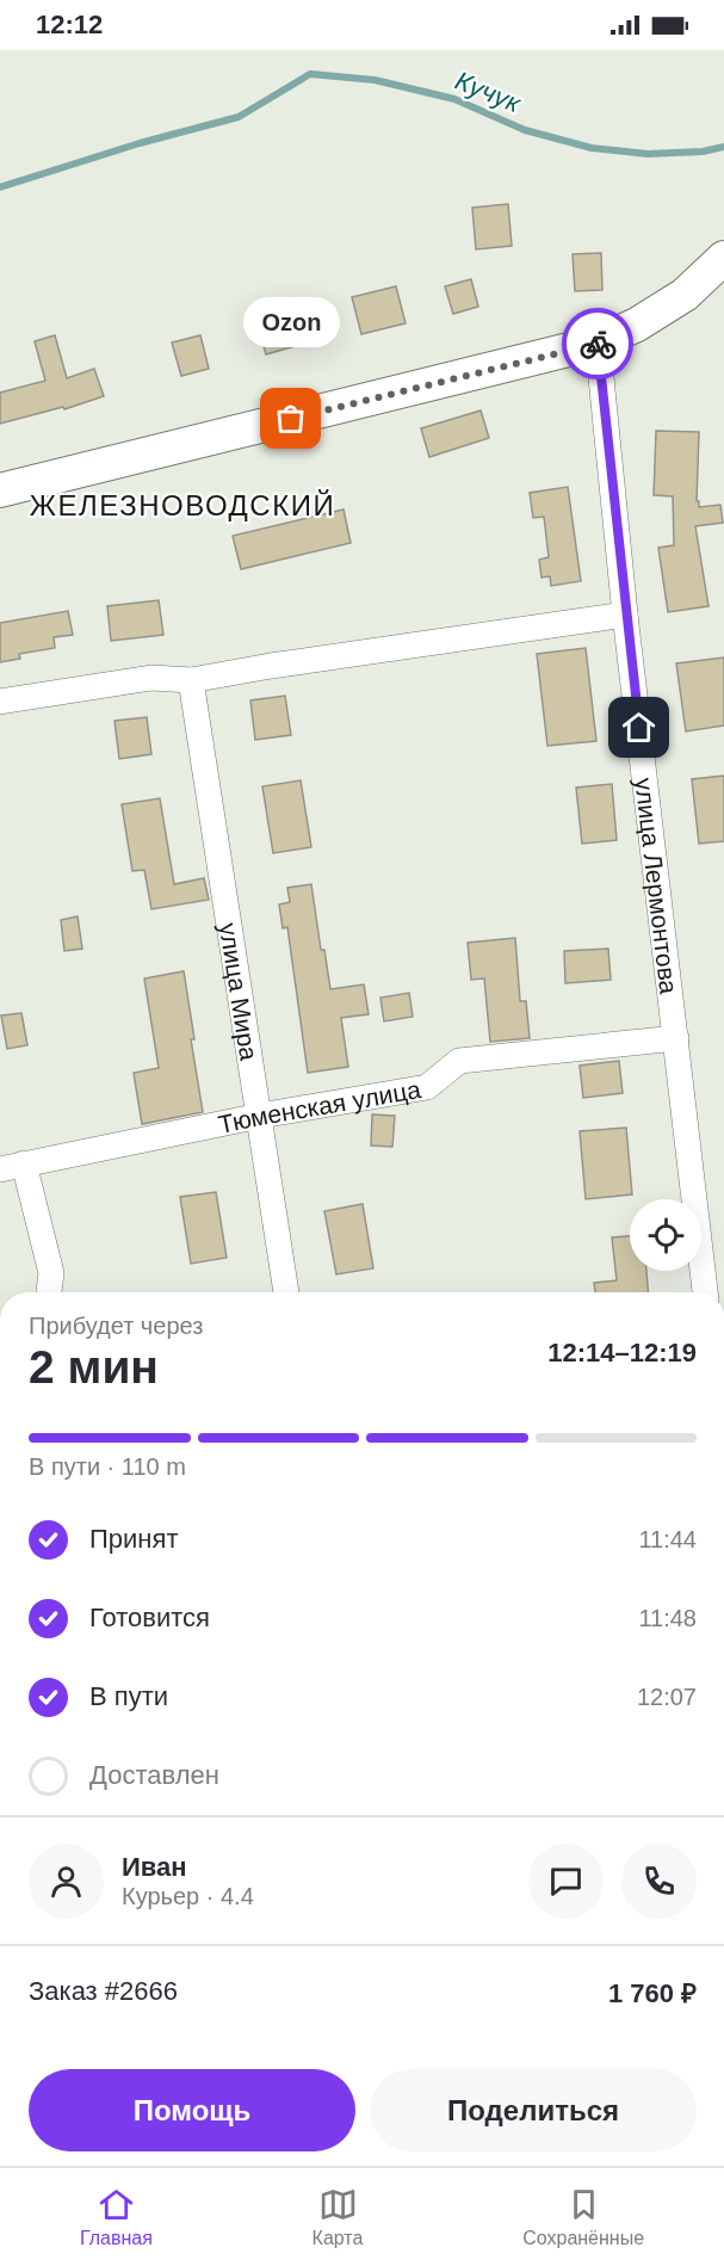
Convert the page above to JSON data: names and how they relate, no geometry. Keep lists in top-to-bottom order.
{
  "streets": {
    "street": ["улица Лермонтова", "улица Мира", "Тюменская улица"]
  },
  "crossings": [
    ["улица Лермонтова", "Тюменская улица"],
    ["улица Мира", "Тюменская улица"]
  ],
  "districts": ["ЖЕЛЕЗНОВОДСКИЙ"],
  "water": ["Кучук"],
  "places": ["Ozon"],
  "page": {
    "status": "12:12",
    "bubble": "Ozon",
    "heading": ["2 мин", "Прибудет через", "12:14–12:19"],
    "panel": [
      "Иван",
      "Курьер · 4.4",
      "Заказ #2666",
      "1 760 ₽"
    ],
    "bar": "В пути · 110 m",
    "list": [
      ["Принят", "11:44"],
      ["Готовится", "11:48"],
      ["В пути", "12:07"],
      "Доставлен"
    ],
    "buttons": ["Помощь", "Поделиться"],
    "tabs": ["Главная", "Карта", "Сохранённые"]
  }
}
